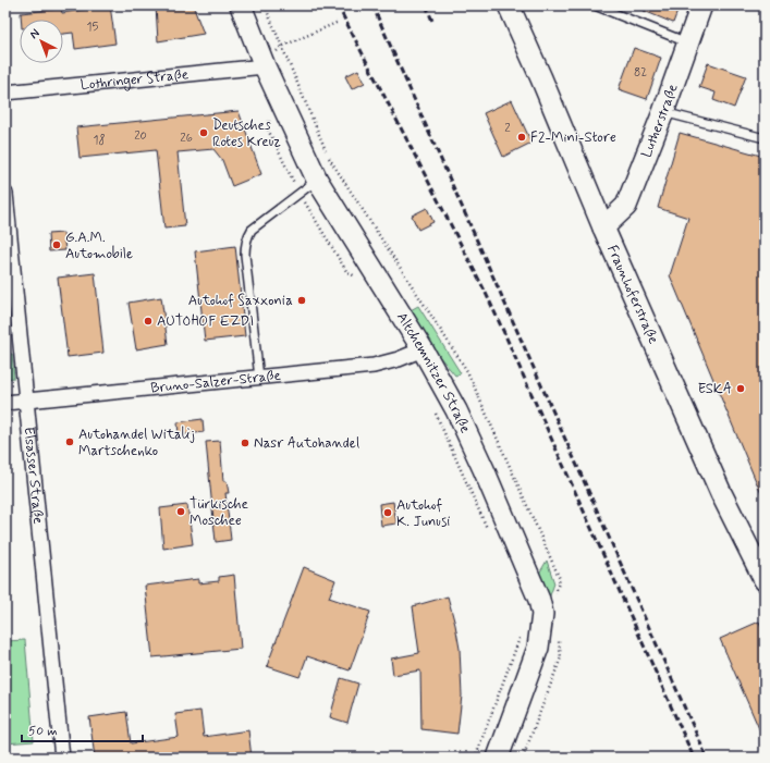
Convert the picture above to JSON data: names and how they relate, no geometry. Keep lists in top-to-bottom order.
{
  "streets": {
    "street": [
      "Lothringer Straße",
      "Lutherstraße",
      "Fraunhoferstraße",
      "Altchemnitzer Straße",
      "Bruno-Salzer-Straße",
      "Elsasser Straße"
    ]
  },
  "crossings": [
    ["Lothringer Straße", "Altchemnitzer Straße"],
    ["Lutherstraße", "Fraunhoferstraße"],
    ["Altchemnitzer Straße", "Bruno-Salzer-Straße"],
    ["Bruno-Salzer-Straße", "Elsasser Straße"]
  ],
  "places": [
    "Deutsches Rotes Kreuz",
    "F2-Mini-Store",
    "G.A.M. Automobile",
    "Autohof Saxxonia",
    "AUTOHOF EZDI",
    "ESKA",
    "Autohandel Witalij Martschenko",
    "Nasr Autohandel",
    "Türkische Moschee",
    "Autohof K. Junusi"
  ],
  "house_numbers": [
    "15",
    "82",
    "2",
    "20",
    "26",
    "18"
  ],
  "scale_bar": "50 m",
  "north": "top left"
}
